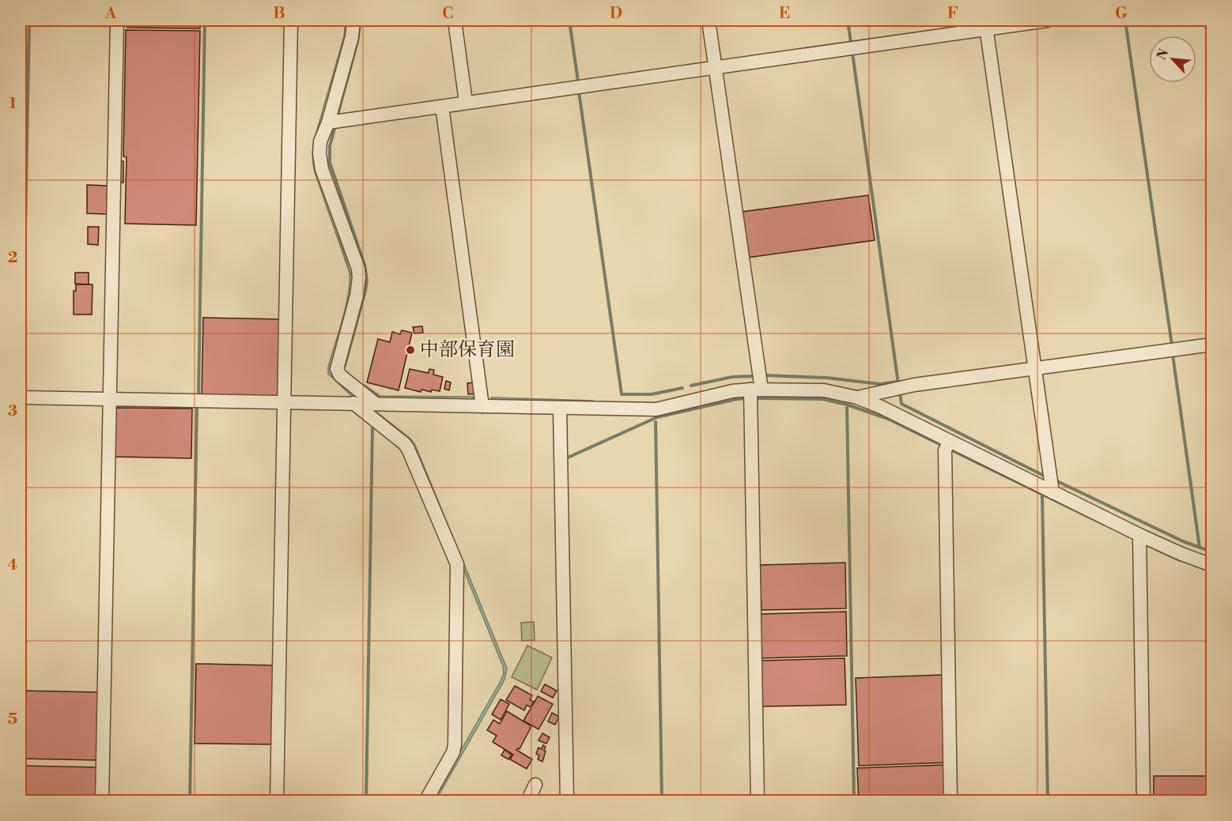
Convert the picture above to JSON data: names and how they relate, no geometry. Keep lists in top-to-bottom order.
{
  "places": ["中部保育園"],
  "north": "top left",
  "grid": {
    "columns": [
      "A",
      "B",
      "C",
      "D",
      "E",
      "F",
      "G"
    ],
    "rows": [
      "1",
      "2",
      "3",
      "4",
      "5"
    ]
  }
}
